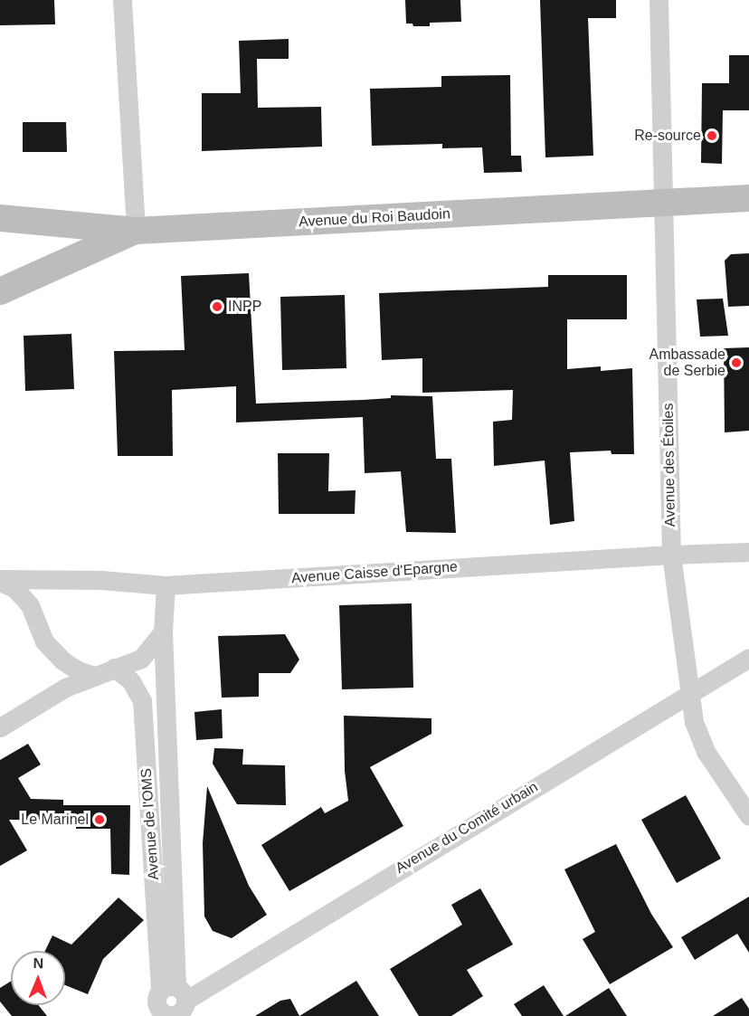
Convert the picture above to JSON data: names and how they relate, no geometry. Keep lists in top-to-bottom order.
{
  "streets": {
    "street": [
      "Avenue du Roi Baudoin",
      "Avenue des Étoiles",
      "Avenue Caisse d'Epargne",
      "Avenue de l'OMS",
      "Avenue du Comité urbain"
    ]
  },
  "crossings": [
    ["Avenue du Roi Baudoin", "Avenue des Étoiles"],
    ["Avenue des Étoiles", "Avenue Caisse d'Epargne"],
    ["Avenue des Étoiles", "Avenue du Comité urbain"],
    ["Avenue de l'OMS", "Avenue du Comité urbain"]
  ],
  "places": [
    "Re-source",
    "INPP",
    "Ambassade de Serbie",
    "Le Marinel"
  ],
  "north": "top"
}
